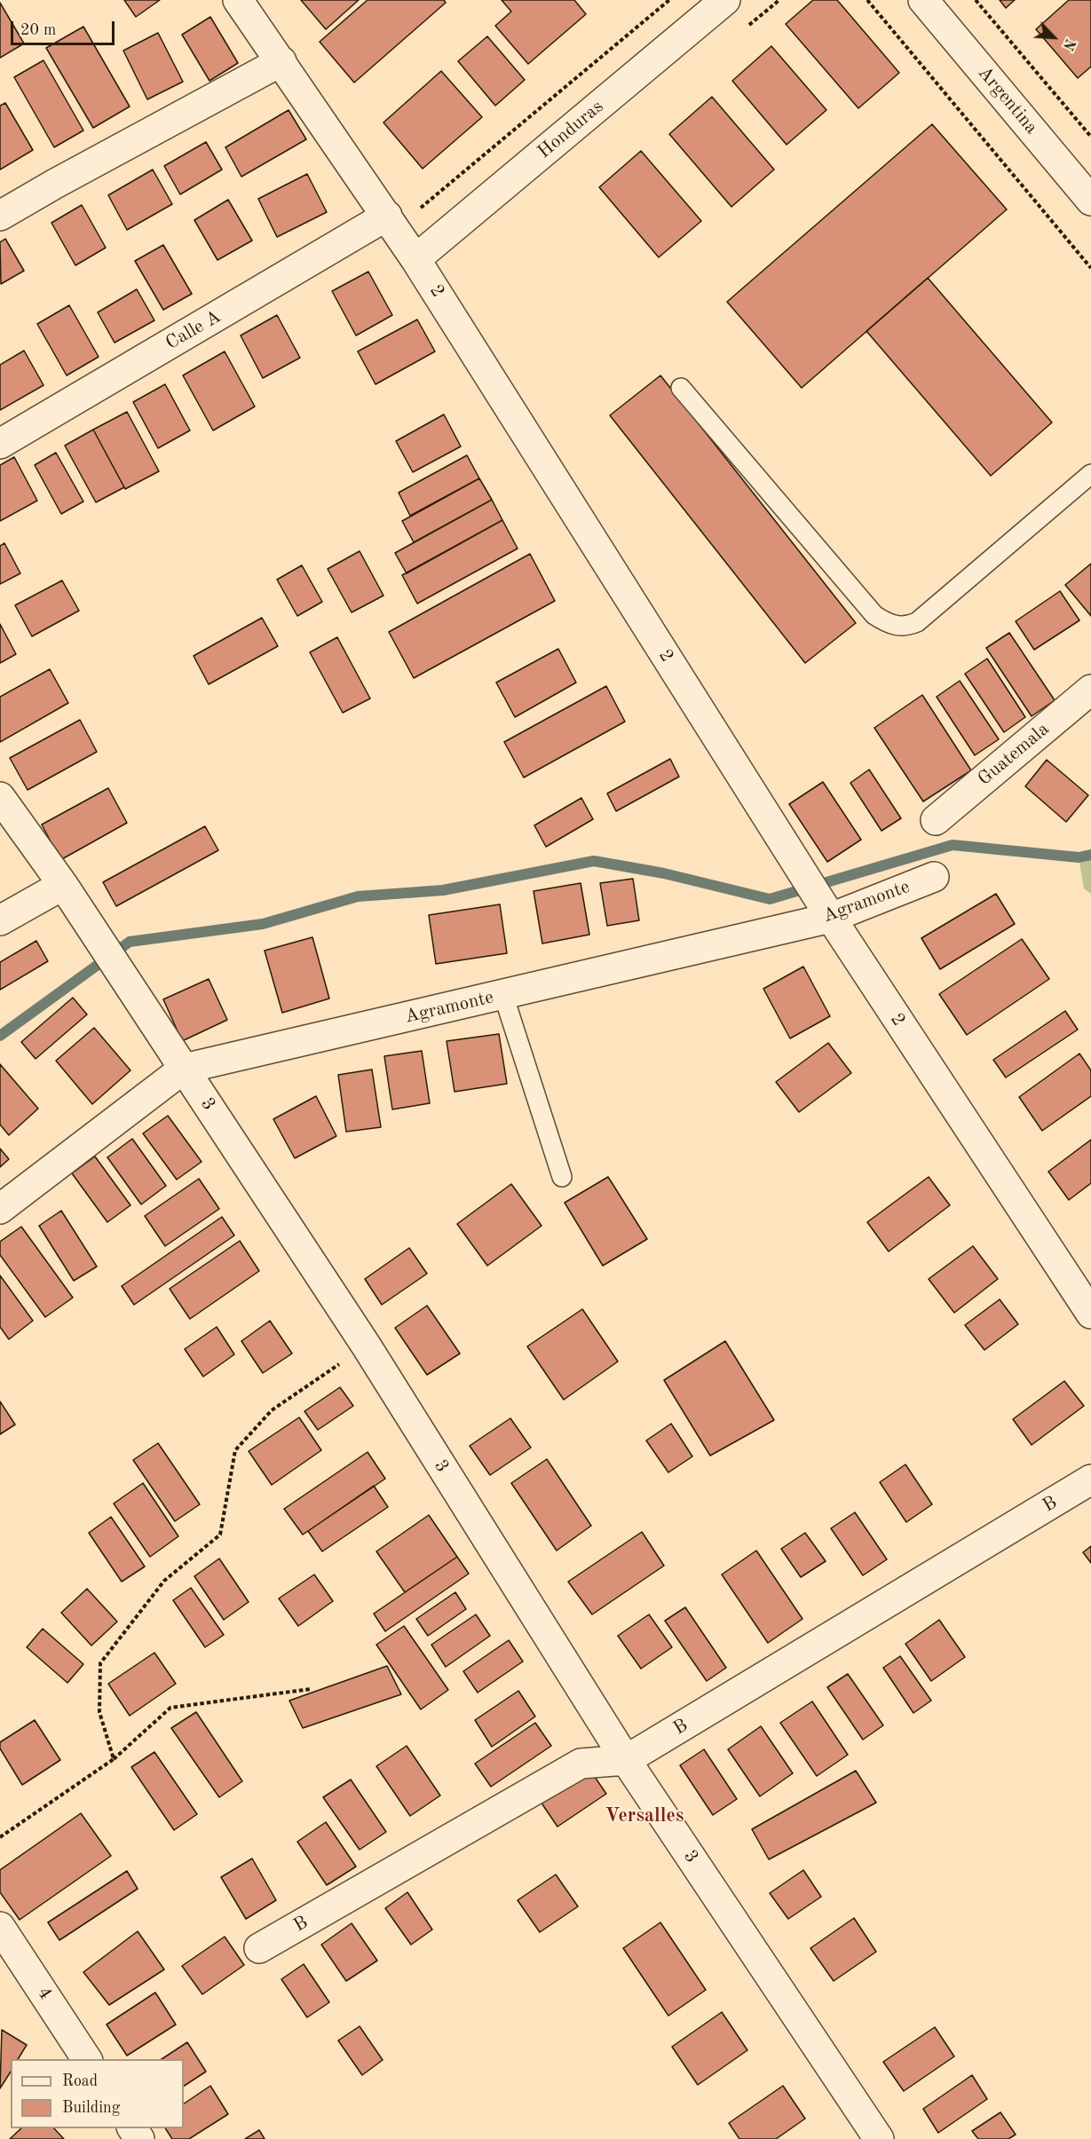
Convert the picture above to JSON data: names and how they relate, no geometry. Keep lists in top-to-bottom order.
{
  "streets": {
    "street": [
      "Argentina",
      "Honduras",
      "2",
      "Calle A",
      "Guatemala",
      "Agramonte",
      "3",
      "B",
      "4"
    ]
  },
  "crossings": [
    ["Honduras", "2"],
    ["2", "Calle A"],
    ["2", "Agramonte"],
    ["Agramonte", "3"],
    ["3", "B"]
  ],
  "districts": ["Versalles"],
  "legend": ["Road", "Building"],
  "scale_bar": "20 m",
  "north": "bottom right"
}
